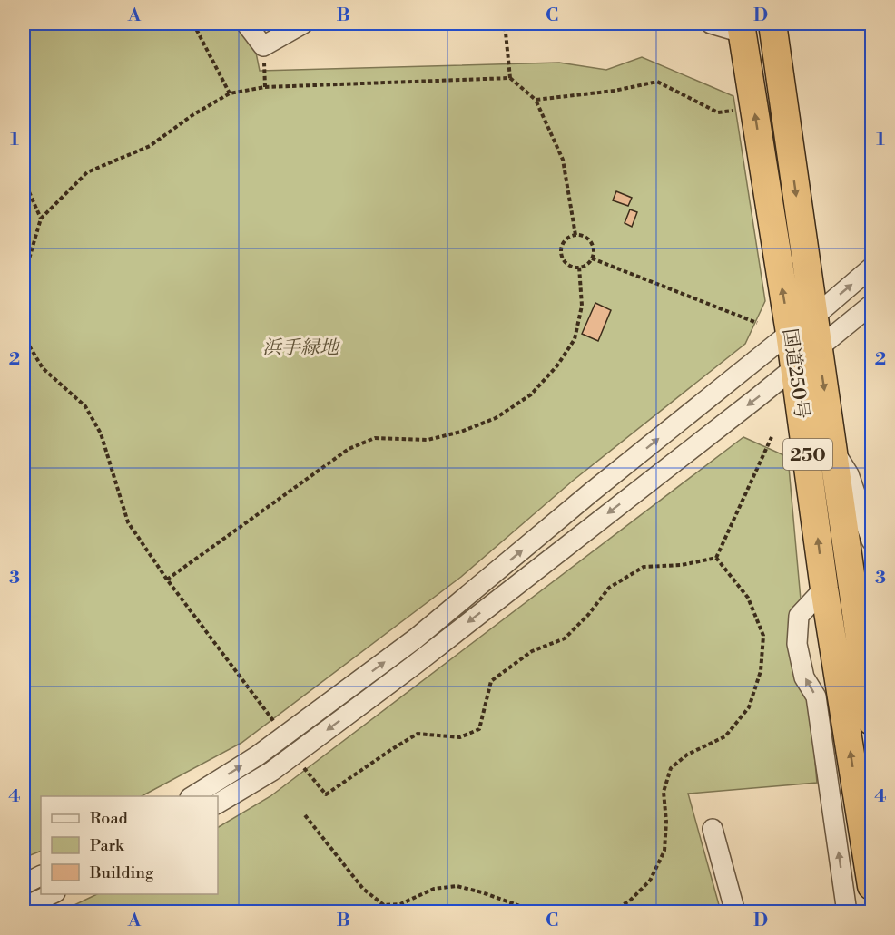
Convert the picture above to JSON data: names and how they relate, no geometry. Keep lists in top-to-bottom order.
{
  "streets": {
    "highway": ["国道250号", "250"]
  },
  "parks": ["浜手緑地"],
  "legend": ["Road", "Park", "Building"],
  "grid": {
    "columns": [
      "A",
      "B",
      "C",
      "D"
    ],
    "rows": [
      "1",
      "2",
      "3",
      "4"
    ]
  }
}
